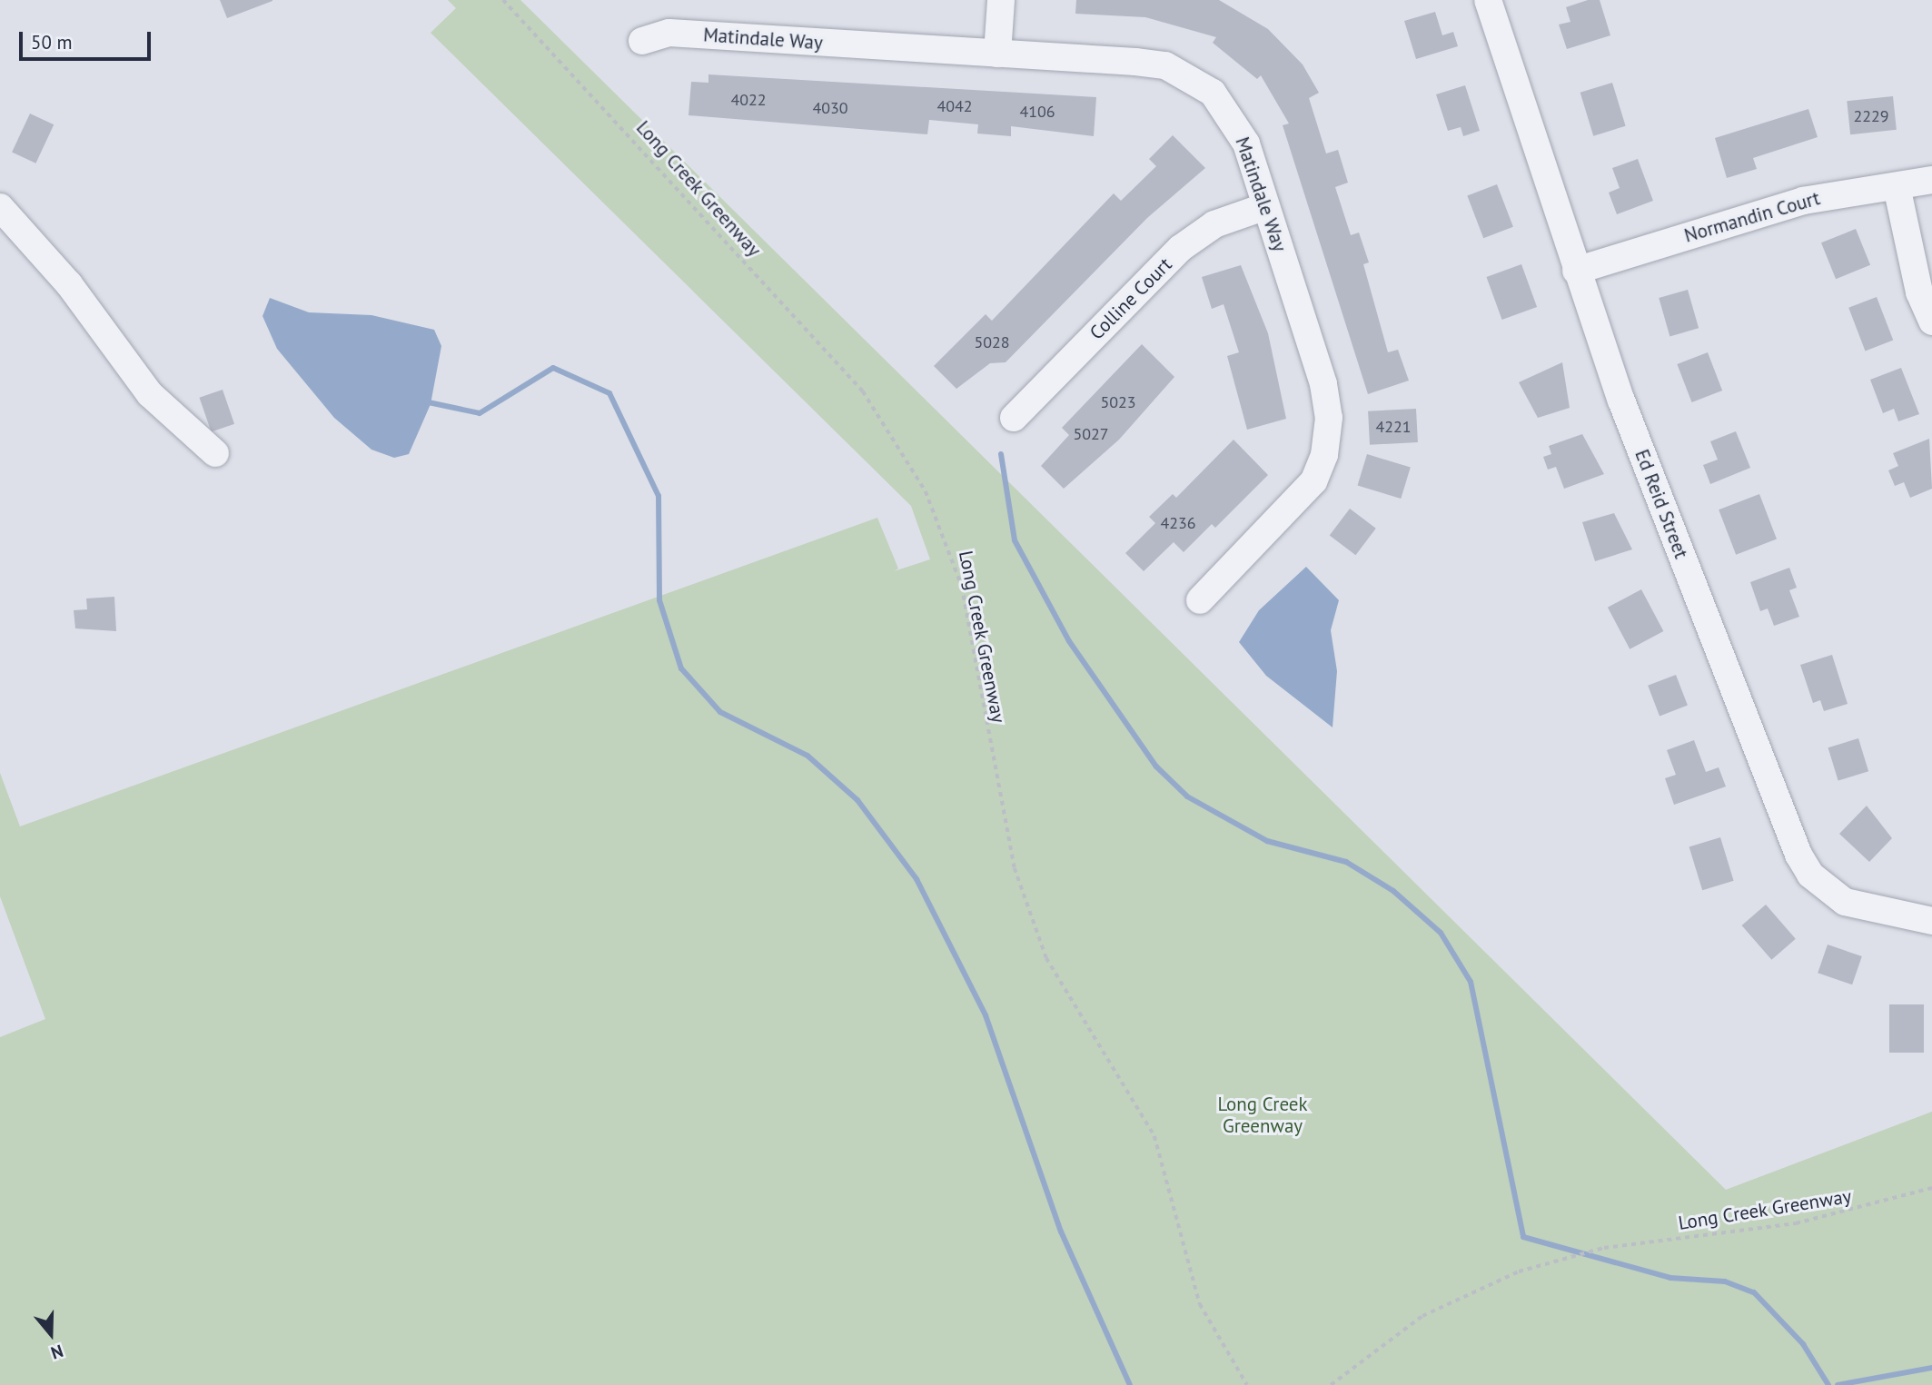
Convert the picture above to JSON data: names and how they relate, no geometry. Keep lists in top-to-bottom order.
{
  "streets": {
    "street": [
      "Matindale Way",
      "Normandin Court",
      "Colline Court",
      "Ed Reid Street"
    ],
    "path": ["Long Creek Greenway"]
  },
  "crossings": [
    ["Matindale Way", "Colline Court"],
    ["Normandin Court", "Ed Reid Street"]
  ],
  "parks": ["Long Creek Greenway"],
  "house_numbers": [
    "4022",
    "4042",
    "4030",
    "4106",
    "2229",
    "5028",
    "5023",
    "4221",
    "5027",
    "4236"
  ],
  "scale_bar": "50 m",
  "north": "bottom"
}
